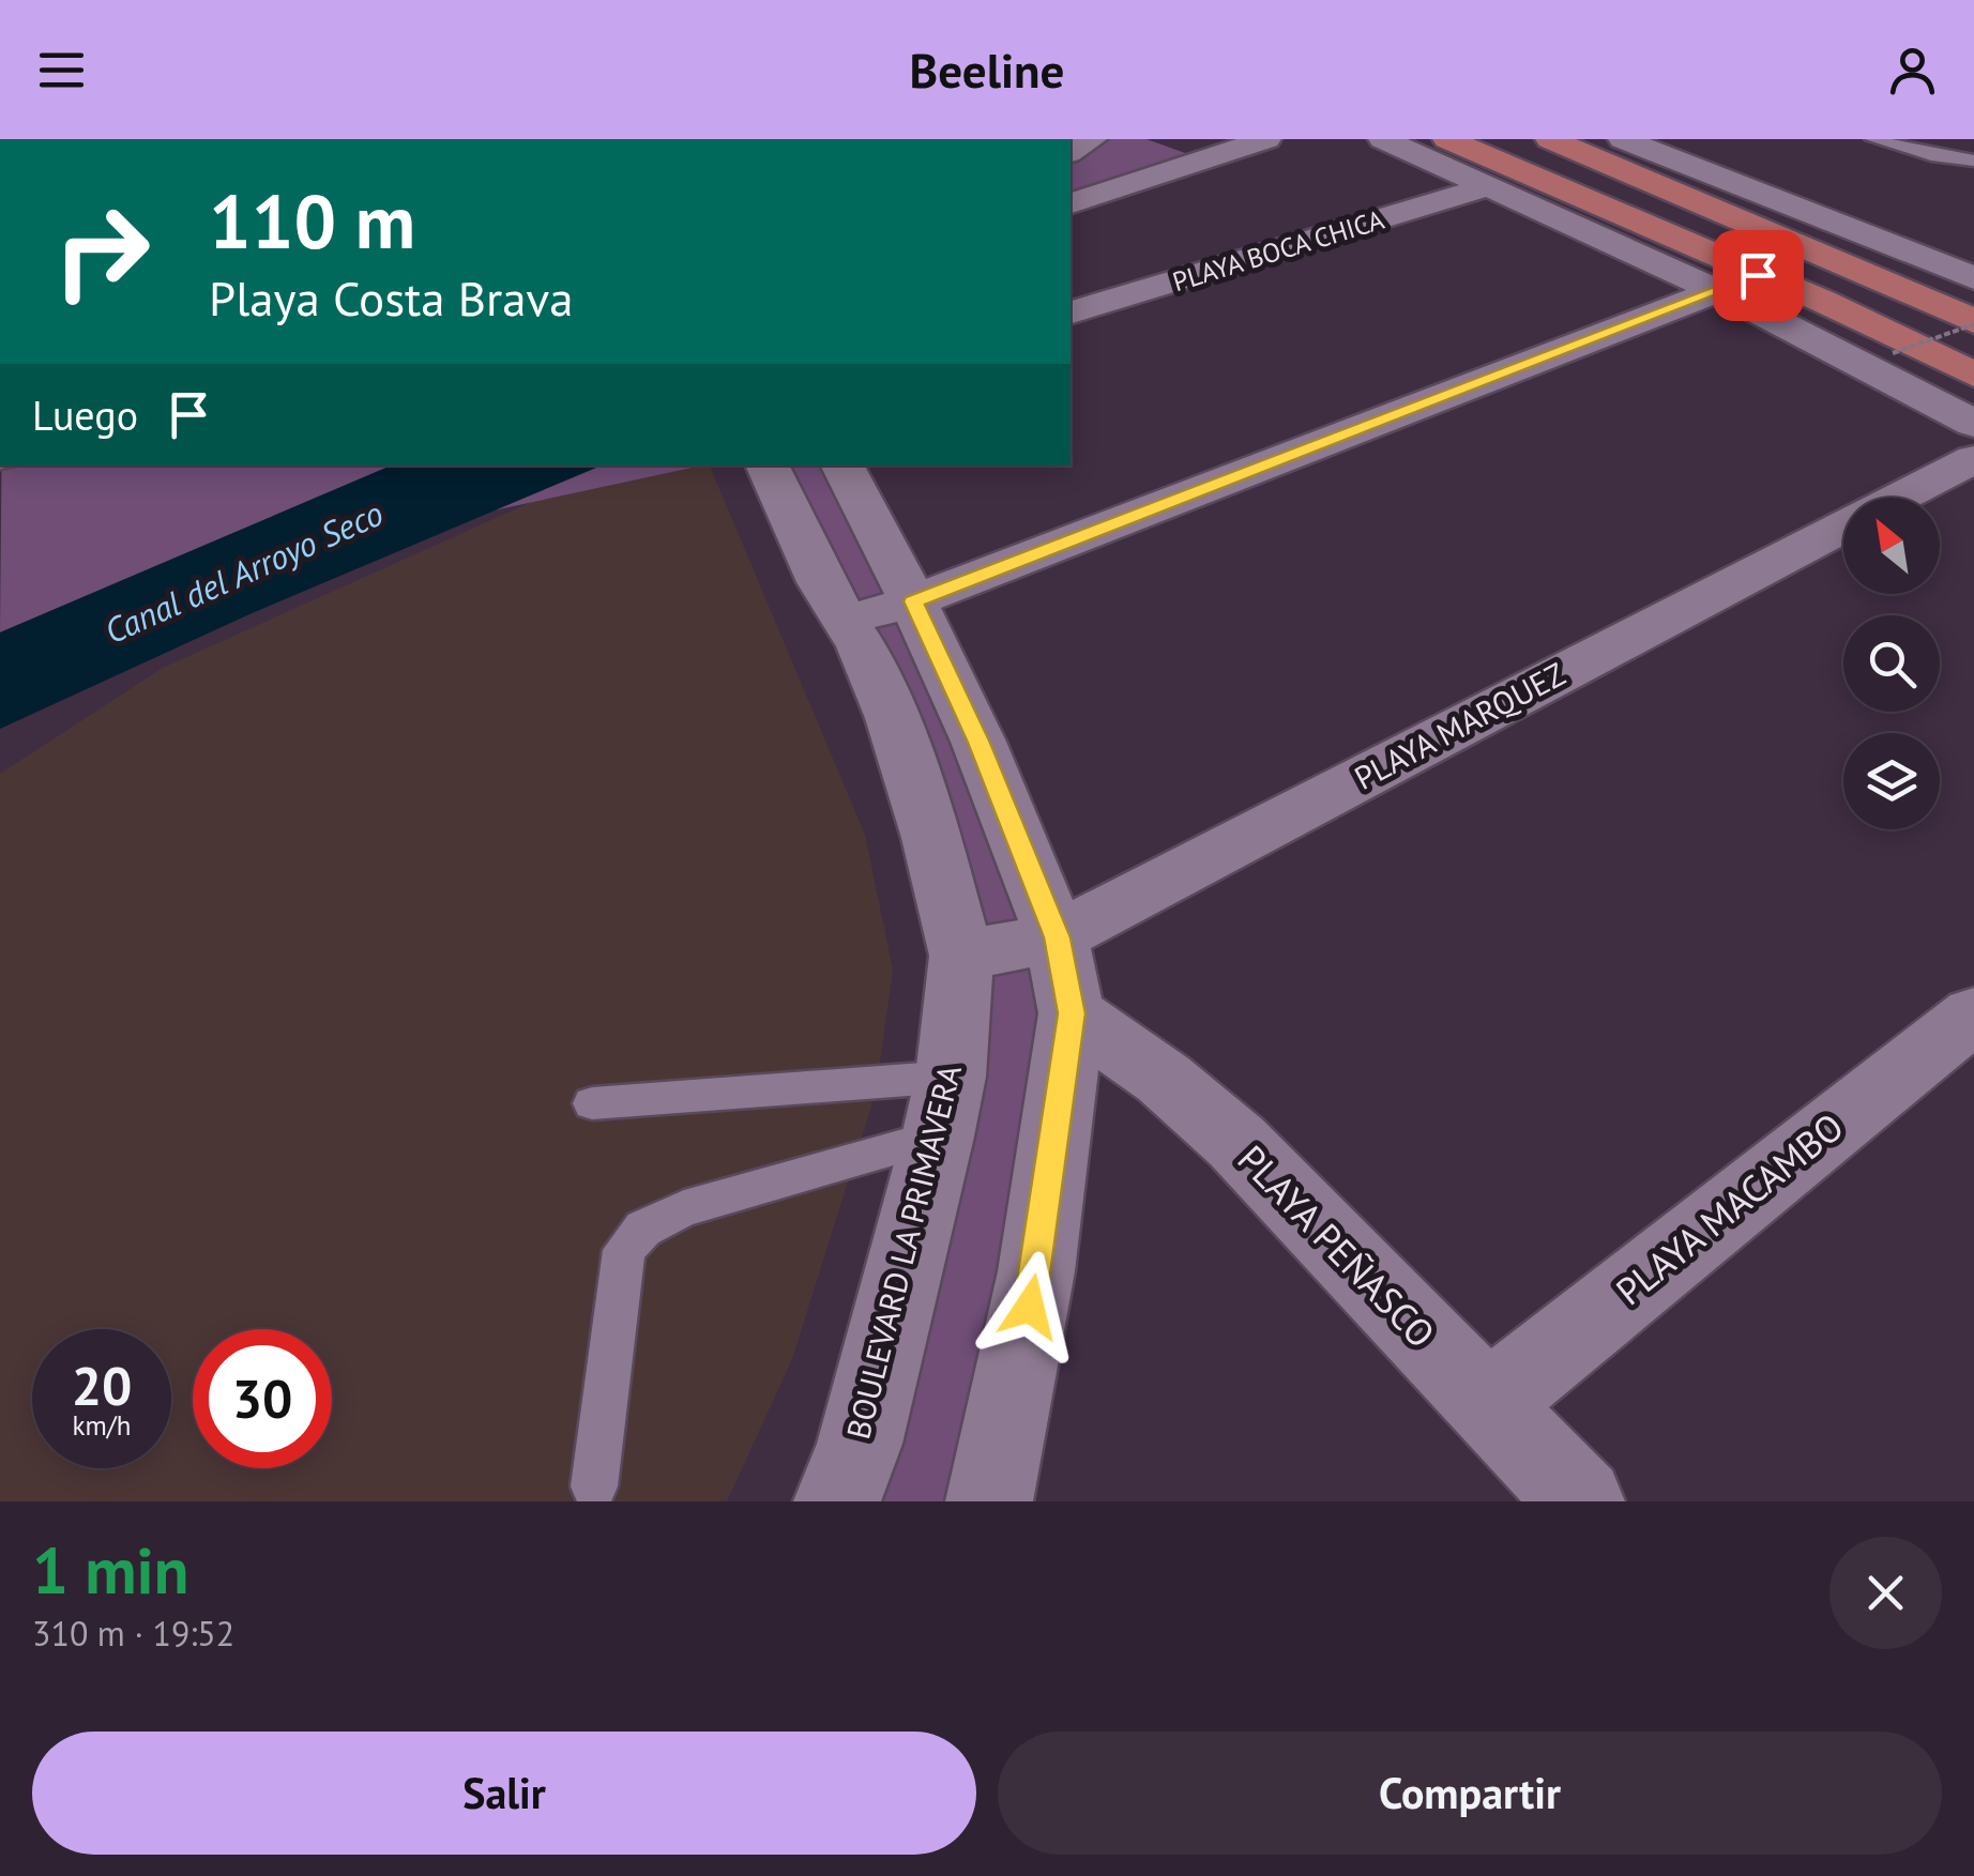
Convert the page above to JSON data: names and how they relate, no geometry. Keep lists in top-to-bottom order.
{
  "streets": {
    "street": [
      "PLAYA BOCA CHICA",
      "PLAYA MARQUEZ",
      "PLAYA MACAMBO",
      "PLAYA PEÑASCO",
      "BOULEVARD LA PRIMAVERA"
    ]
  },
  "crossings": [
    ["PLAYA MARQUEZ", "BOULEVARD LA PRIMAVERA"],
    ["PLAYA MACAMBO", "PLAYA PEÑASCO"]
  ],
  "water": ["Canal del Arroyo Seco"],
  "north": "top left",
  "page": {
    "header": "Beeline",
    "turn": ["110 m", "Playa Costa Brava"],
    "then": "Luego",
    "speed": "20 km/h",
    "limit": "30",
    "heading": ["1 min", "310 m · 19:52"],
    "buttons": ["Salir", "Compartir"]
  }
}
